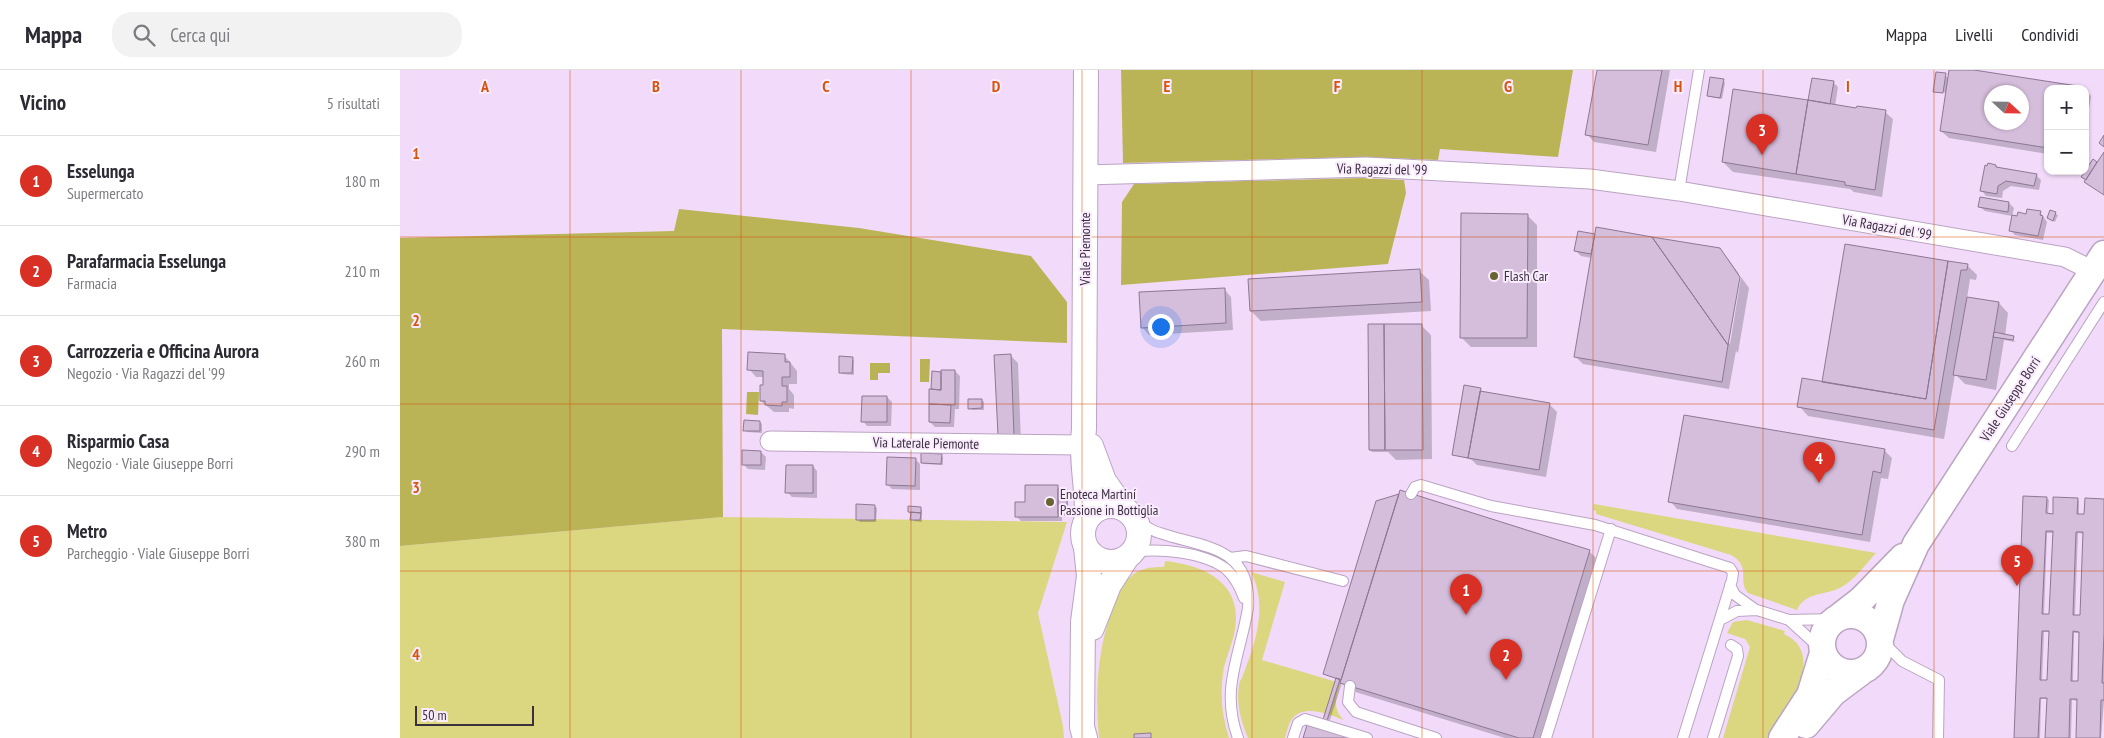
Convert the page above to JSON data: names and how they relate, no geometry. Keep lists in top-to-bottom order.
{
  "streets": {
    "main road": ["Viale Giuseppe Borri"],
    "street": ["Via Ragazzi del '99", "Viale Piemonte", "Via Laterale Piemonte"]
  },
  "crossings": [
    ["Via Ragazzi del '99", "Viale Piemonte"],
    ["Via Ragazzi del '99", "Viale Giuseppe Borri"],
    ["Viale Piemonte", "Via Laterale Piemonte"]
  ],
  "places": ["Flash Car", "Enoteca Martiní Passione in Bottiglia"],
  "scale_bar": "50 m",
  "north": "right",
  "page": {
    "header": "Mappa",
    "search": "Cerca qui",
    "nav": ["Mappa", "Livelli", "Condividi"],
    "heading": ["Vicino", "5 risultati"],
    "map_buttons": ["+", "−"],
    "pins": [
      "3",
      "4",
      "5",
      "1",
      "2"
    ],
    "list": [
      {
        "mark": "1",
        "name": "Esselunga",
        "note": "Supermercato",
        "value": "180 m"
      },
      {
        "mark": "2",
        "name": "Parafarmacia Esselunga",
        "note": "Farmacia",
        "value": "210 m"
      },
      {
        "mark": "3",
        "name": "Carrozzeria e Officina Aurora",
        "note": "Negozio · Via Ragazzi del '99",
        "value": "260 m"
      },
      {
        "mark": "4",
        "name": "Risparmio Casa",
        "note": "Negozio · Viale Giuseppe Borri",
        "value": "290 m"
      },
      {
        "mark": "5",
        "name": "Metro",
        "note": "Parcheggio · Viale Giuseppe Borri",
        "value": "380 m"
      }
    ],
    "scale": "50 m"
  },
  "grid": {
    "columns": [
      "A",
      "B",
      "C",
      "D",
      "E",
      "F",
      "G",
      "H",
      "I"
    ],
    "rows": [
      "1",
      "2",
      "3",
      "4"
    ]
  }
}
